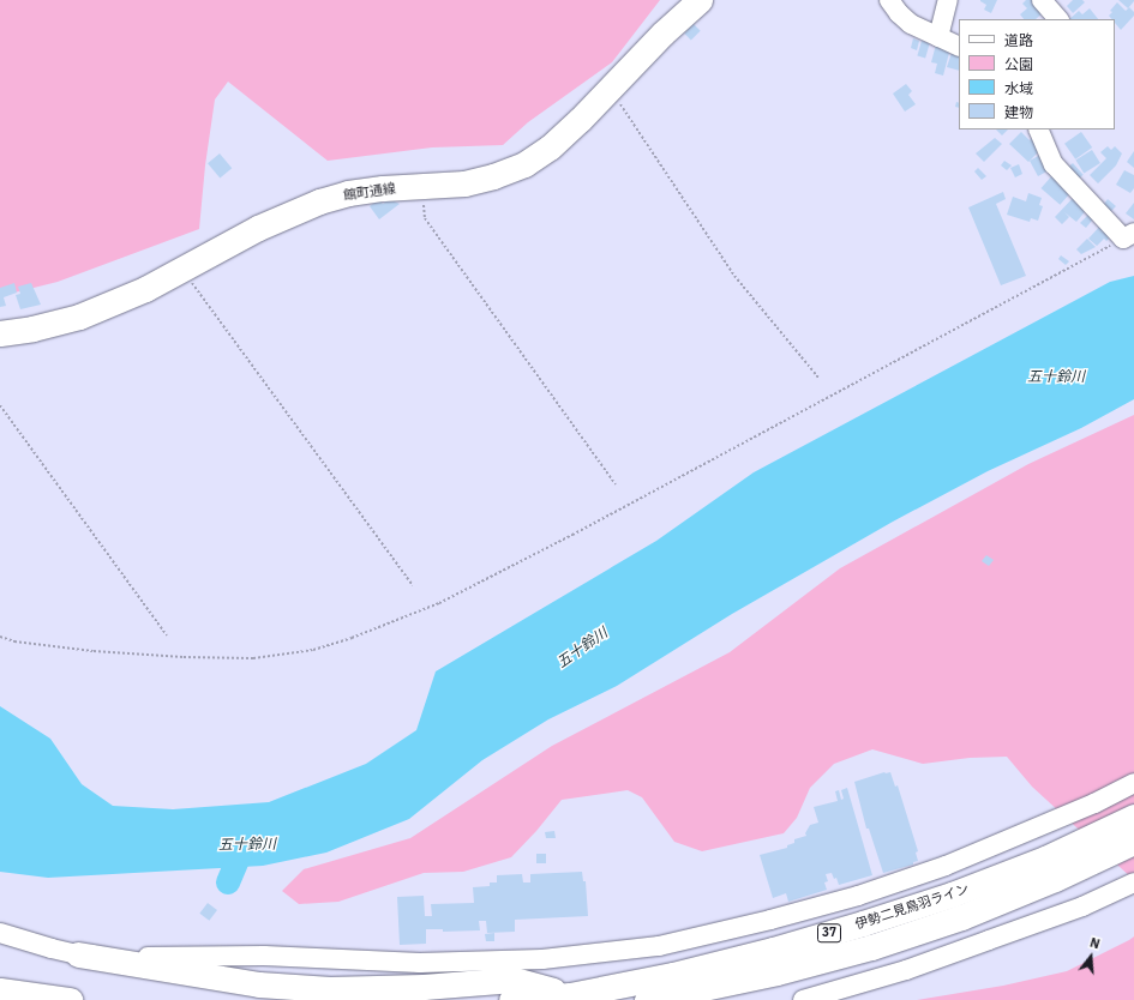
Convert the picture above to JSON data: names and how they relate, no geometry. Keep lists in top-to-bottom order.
{
  "streets": {
    "main road": ["館町通線", "伊勢二見鳥羽ライン", "37"]
  },
  "water": ["五十鈴川"],
  "legend": [
    "道路",
    "公園",
    "水域",
    "建物"
  ],
  "north": "top"
}
